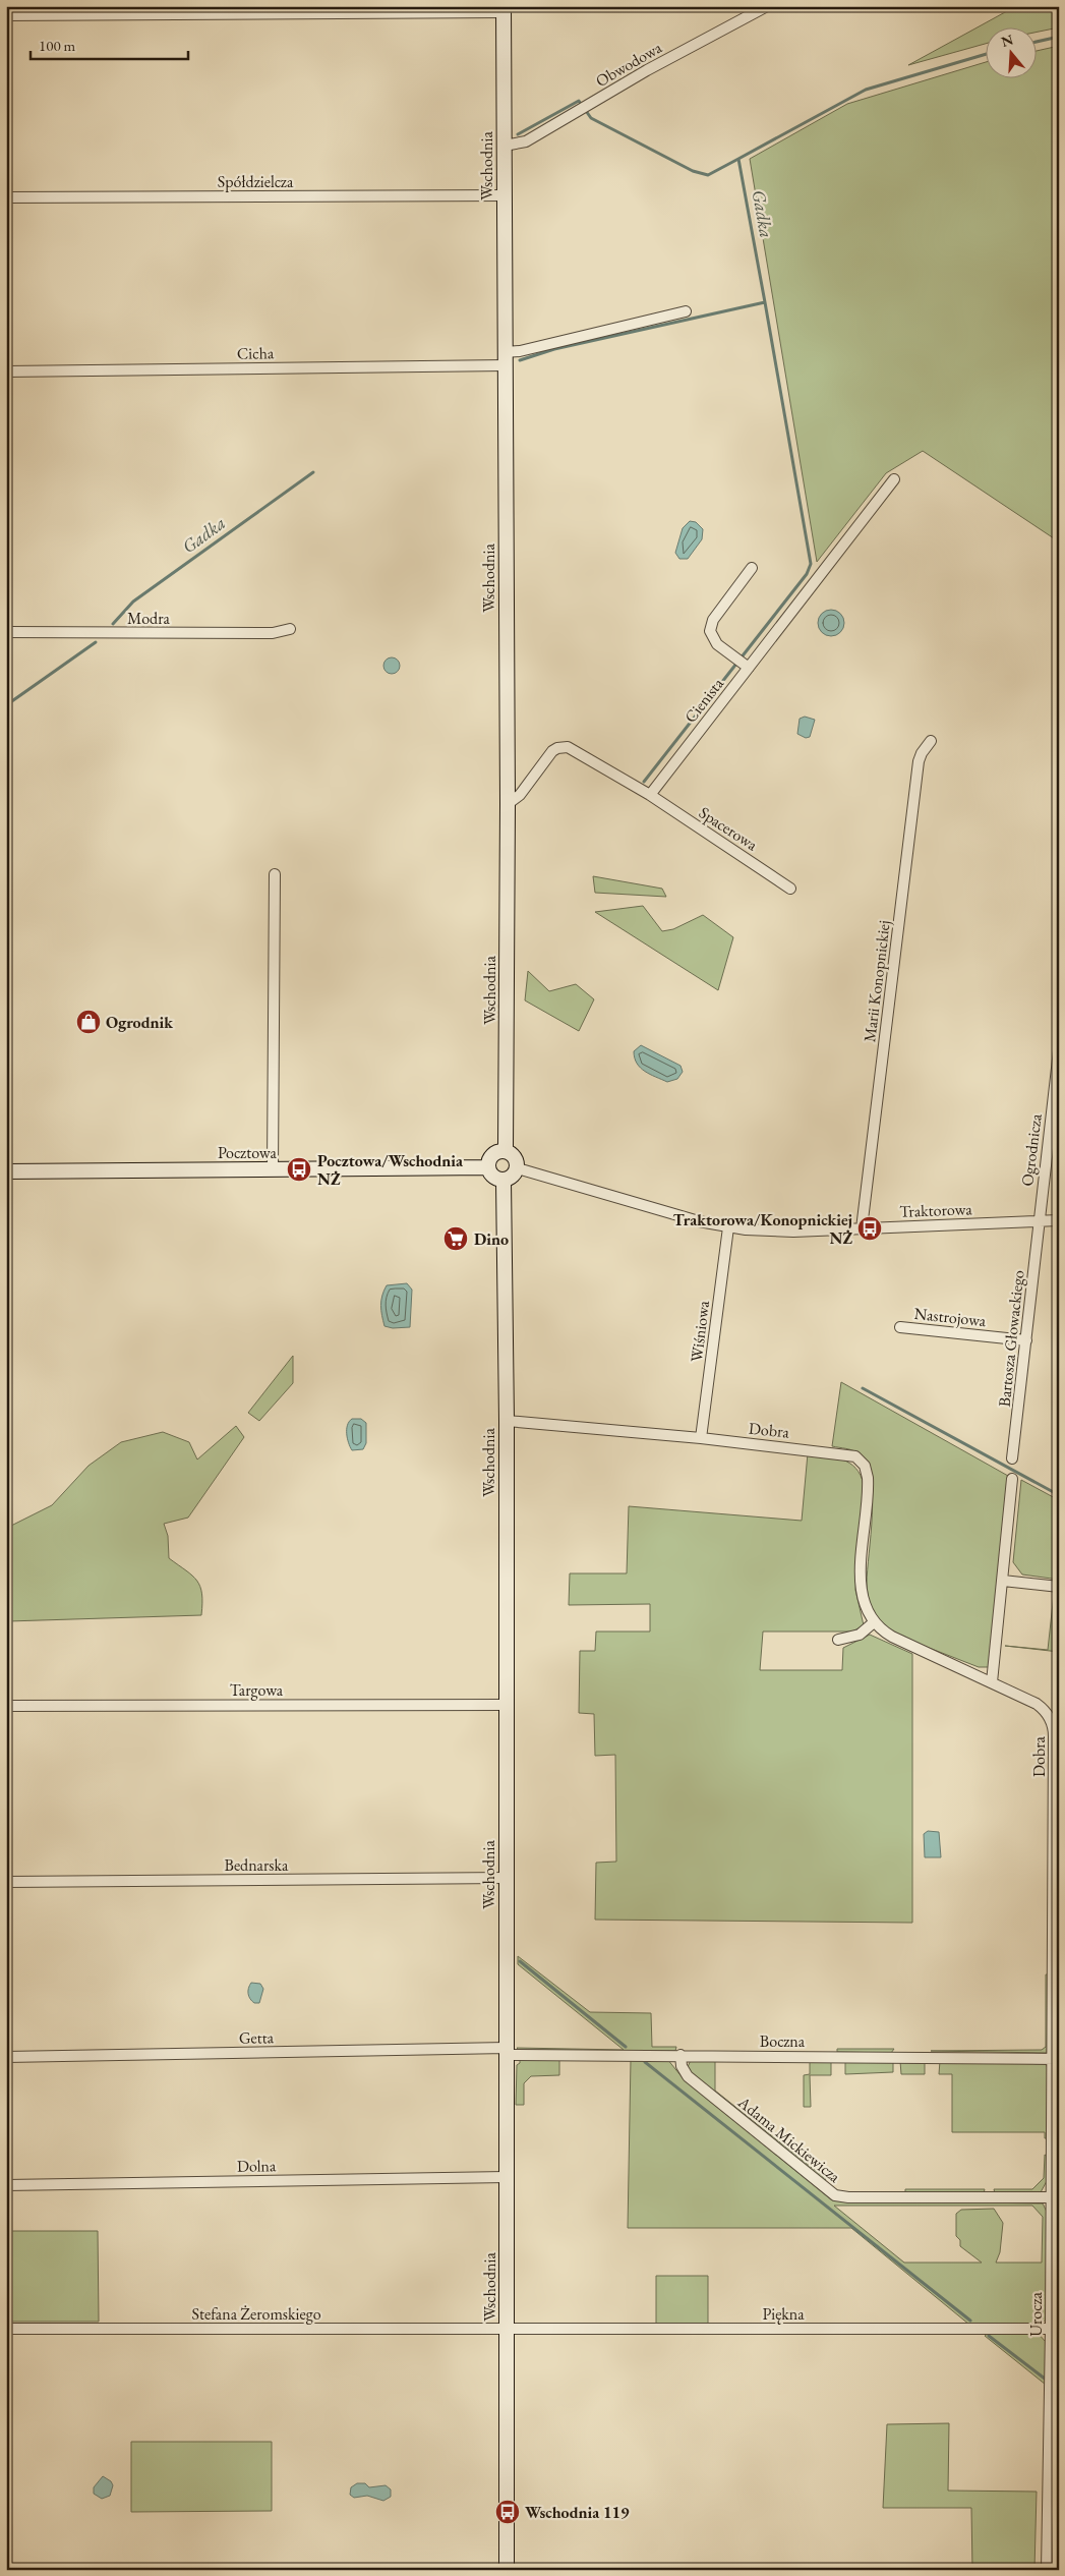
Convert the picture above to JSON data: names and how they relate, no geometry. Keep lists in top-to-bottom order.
{
  "streets": {
    "street": [
      "Obwodowa",
      "Wschodnia",
      "Spółdzielcza",
      "Cicha",
      "Modra",
      "Cienista",
      "Spacerowa",
      "Marii Konopnickiej",
      "Ogrodnicza",
      "Pocztowa",
      "Traktorowa",
      "Nastrojowa",
      "Wiśniowa",
      "Bartosza Głowackiego",
      "Dobra",
      "Targowa",
      "Bednarska",
      "Getta",
      "Boczna",
      "Adama Mickiewicza",
      "Dolna",
      "Stefana Żeromskiego",
      "Piękna",
      "Urocza"
    ]
  },
  "crossings": [
    ["Obwodowa", "Wschodnia"],
    ["Wschodnia", "Spółdzielcza"],
    ["Wschodnia", "Cicha"],
    ["Wschodnia", "Pocztowa"],
    ["Wschodnia", "Traktorowa"],
    ["Wschodnia", "Dobra"],
    ["Wschodnia", "Targowa"],
    ["Wschodnia", "Bednarska"],
    ["Wschodnia", "Getta"],
    ["Wschodnia", "Boczna"],
    ["Wschodnia", "Dolna"],
    ["Wschodnia", "Stefana Żeromskiego"],
    ["Wschodnia", "Piękna"],
    ["Cienista", "Spacerowa"],
    ["Marii Konopnickiej", "Traktorowa"],
    ["Ogrodnicza", "Traktorowa"],
    ["Ogrodnicza", "Bartosza Głowackiego"],
    ["Pocztowa", "Traktorowa"],
    ["Traktorowa", "Wiśniowa"],
    ["Traktorowa", "Bartosza Głowackiego"],
    ["Nastrojowa", "Bartosza Głowackiego"],
    ["Wiśniowa", "Dobra"],
    ["Dobra", "Boczna"],
    ["Dobra", "Urocza"],
    ["Getta", "Boczna"],
    ["Boczna", "Adama Mickiewicza"],
    ["Boczna", "Urocza"],
    ["Adama Mickiewicza", "Urocza"],
    ["Stefana Żeromskiego", "Piękna"],
    ["Piękna", "Urocza"]
  ],
  "water": ["Gadka"],
  "places": {
    "shop": ["Ogrodnik"],
    "bus stop": ["Pocztowa/Wschodnia NŻ", "Traktorowa/Konopnickiej NŻ", "Wschodnia 119"],
    "supermarket": ["Dino"]
  },
  "scale_bar": "100 m",
  "north": "top"
}
